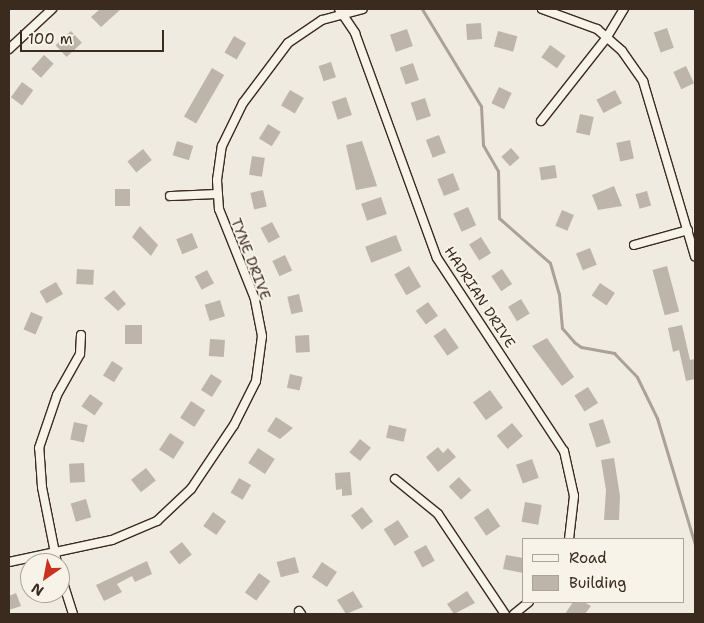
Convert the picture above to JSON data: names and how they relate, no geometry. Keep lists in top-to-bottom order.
{
  "streets": {
    "street": ["TYNE DRIVE", "HADRIAN DRIVE"]
  },
  "crossings": [
    ["TYNE DRIVE", "HADRIAN DRIVE"]
  ],
  "legend": ["Road", "Building"],
  "scale_bar": "100 m",
  "north": "bottom left"
}
